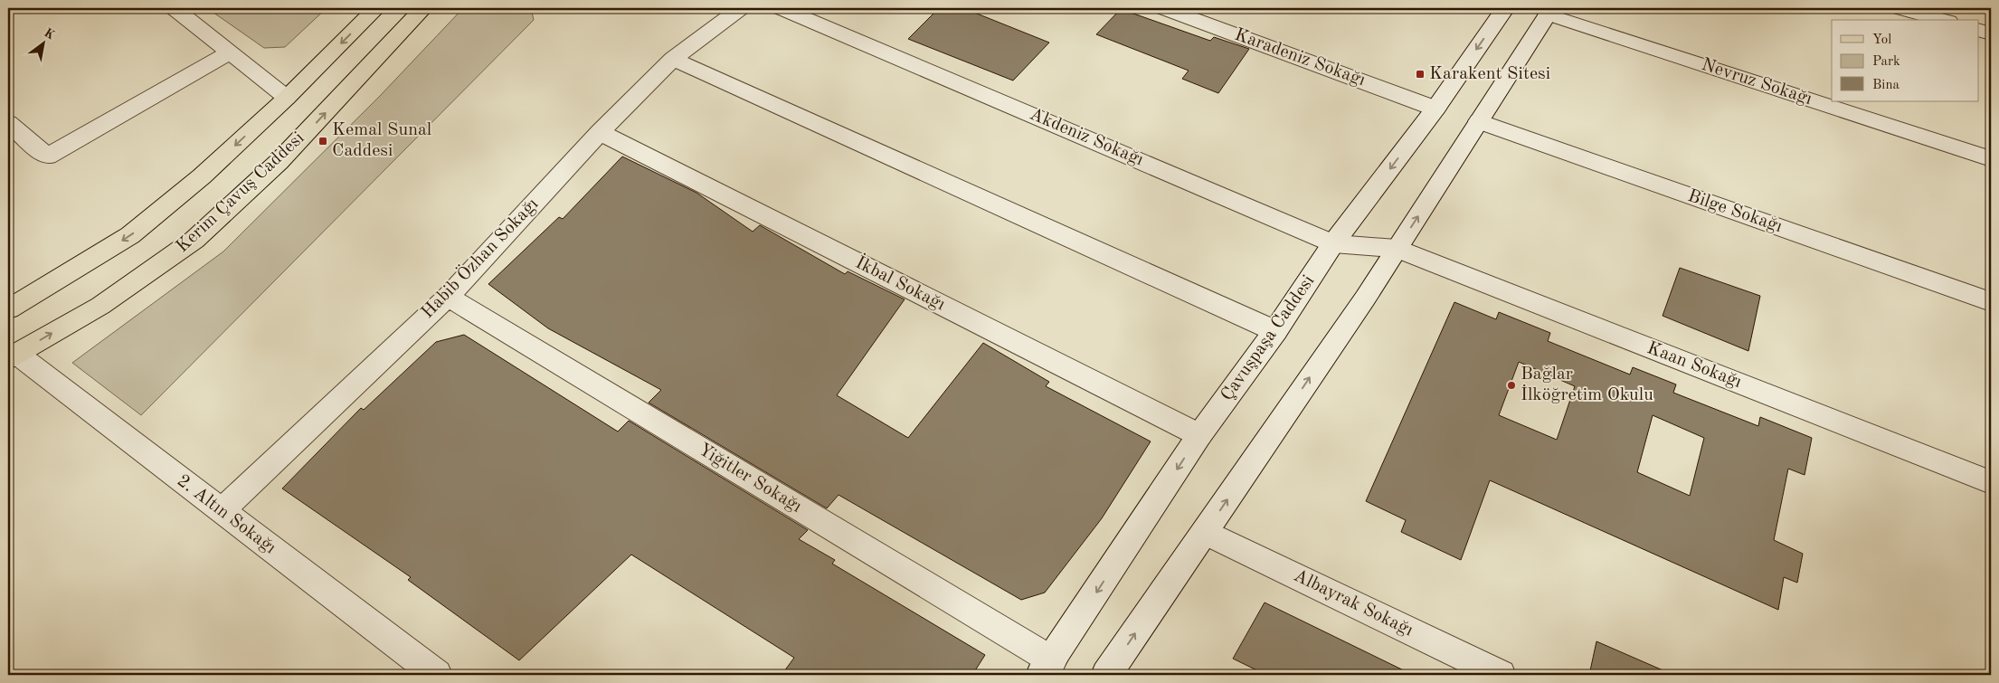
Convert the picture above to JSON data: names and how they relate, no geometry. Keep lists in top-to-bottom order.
{
  "streets": {
    "main road": ["Kerim Çavuş Caddesi"],
    "street": [
      "Karadeniz Sokağı",
      "Nevruz Sokağı",
      "Akdeniz Sokağı",
      "Bilge Sokağı",
      "Habib Özhan Sokağı",
      "İkbal Sokağı",
      "Çavuşpaşa Caddesi",
      "Kaan Sokağı",
      "Yiğitler Sokağı",
      "2. Altın Sokağı",
      "Albayrak Sokağı"
    ]
  },
  "crossings": [
    ["Karadeniz Sokağı", "Çavuşpaşa Caddesi"],
    ["Akdeniz Sokağı", "Çavuşpaşa Caddesi"],
    ["Akdeniz Sokağı", "Kaan Sokağı"],
    ["Kerim Çavuş Caddesi", "2. Altın Sokağı"],
    ["Habib Özhan Sokağı", "İkbal Sokağı"],
    ["Habib Özhan Sokağı", "Yiğitler Sokağı"],
    ["Habib Özhan Sokağı", "2. Altın Sokağı"],
    ["İkbal Sokağı", "Çavuşpaşa Caddesi"],
    ["Çavuşpaşa Caddesi", "Yiğitler Sokağı"]
  ],
  "places": {
    "transit": ["Karakent Sitesi", "Kemal Sunal Caddesi"],
    "other": ["Bağlar İlköğretim Okulu"]
  },
  "legend": ["Yol", "Park", "Bina"],
  "north": "top right"
}
